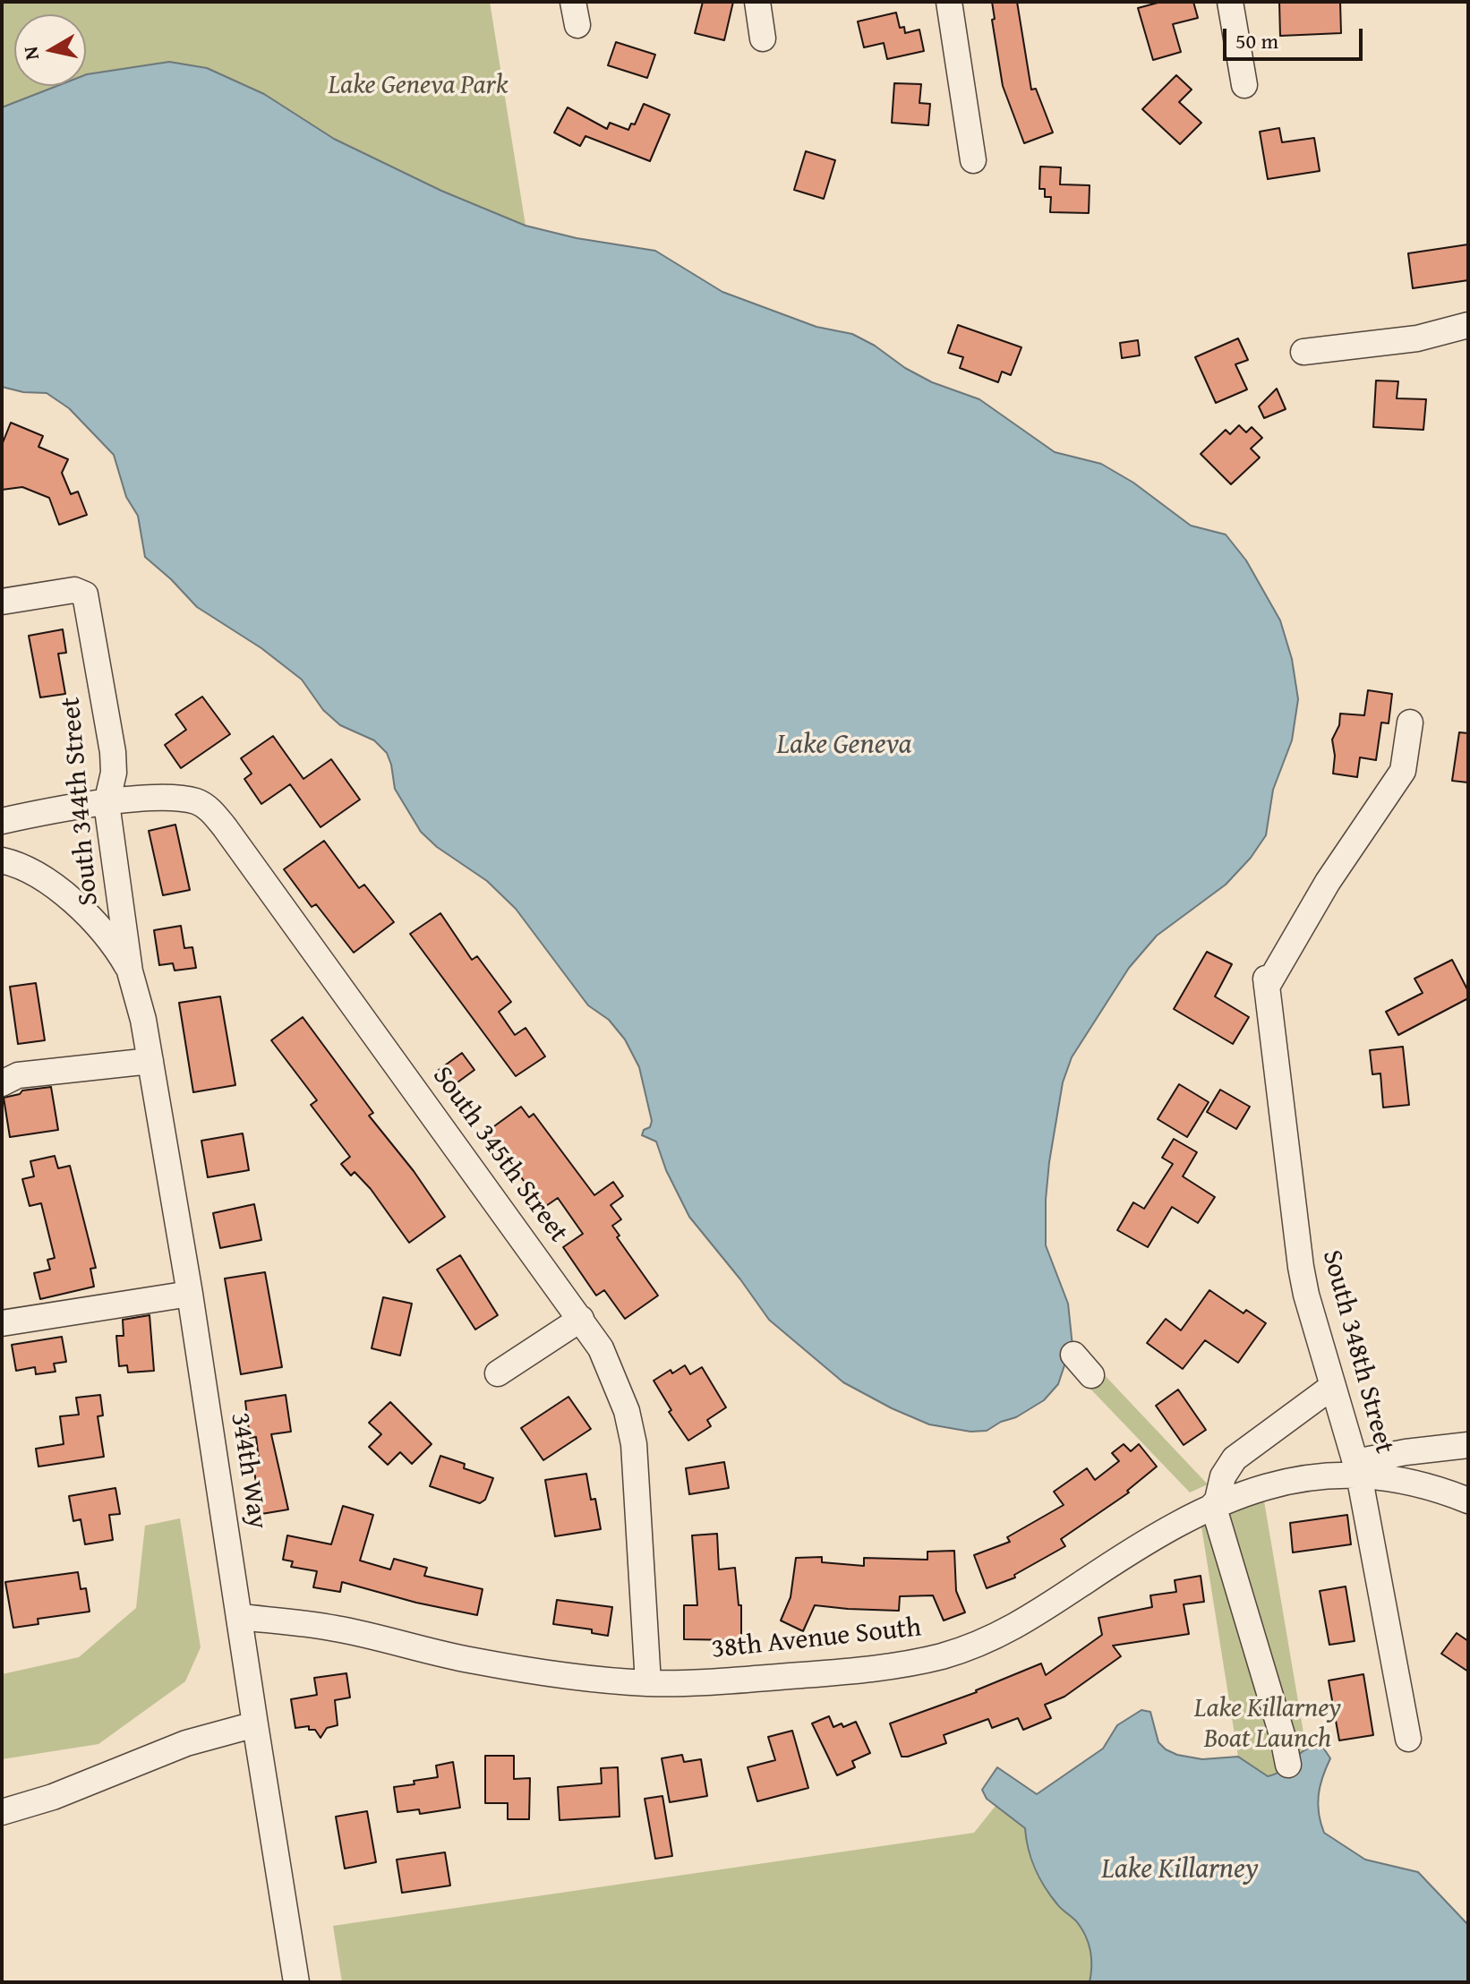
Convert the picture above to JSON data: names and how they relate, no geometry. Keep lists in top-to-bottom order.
{
  "streets": {
    "street": [
      "South 344th Street",
      "South 345th Street",
      "South 348th Street",
      "344th Way",
      "38th Avenue South"
    ]
  },
  "crossings": [
    ["South 344th Street", "South 345th Street"],
    ["South 344th Street", "344th Way"],
    ["South 345th Street", "38th Avenue South"],
    ["South 348th Street", "38th Avenue South"],
    ["344th Way", "38th Avenue South"]
  ],
  "water": ["Lake Geneva", "Lake Killarney"],
  "parks": ["Lake Geneva Park", "Lake Killarney Boat Launch"],
  "scale_bar": "50 m",
  "north": "left"
}
